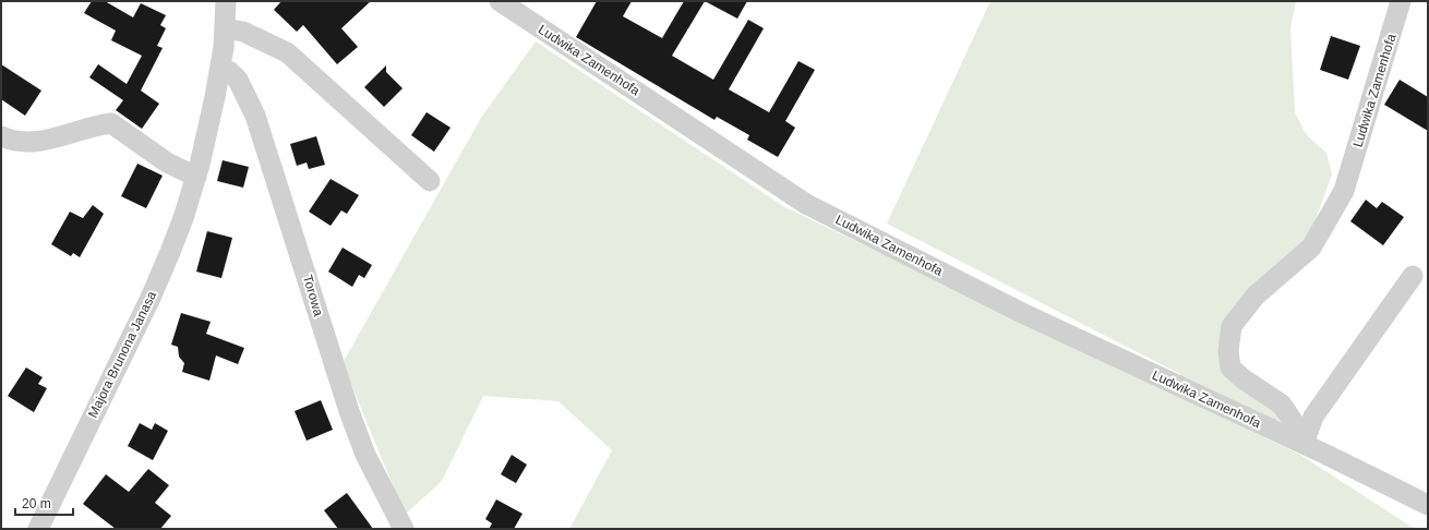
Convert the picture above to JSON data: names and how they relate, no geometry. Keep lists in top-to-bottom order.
{
  "streets": {
    "street": ["Ludwika Zamenhofa", "Torowa", "Majora Brunona Janasa"]
  },
  "crossings": [
    ["Torowa", "Majora Brunona Janasa"]
  ],
  "scale_bar": "20 m"
}
